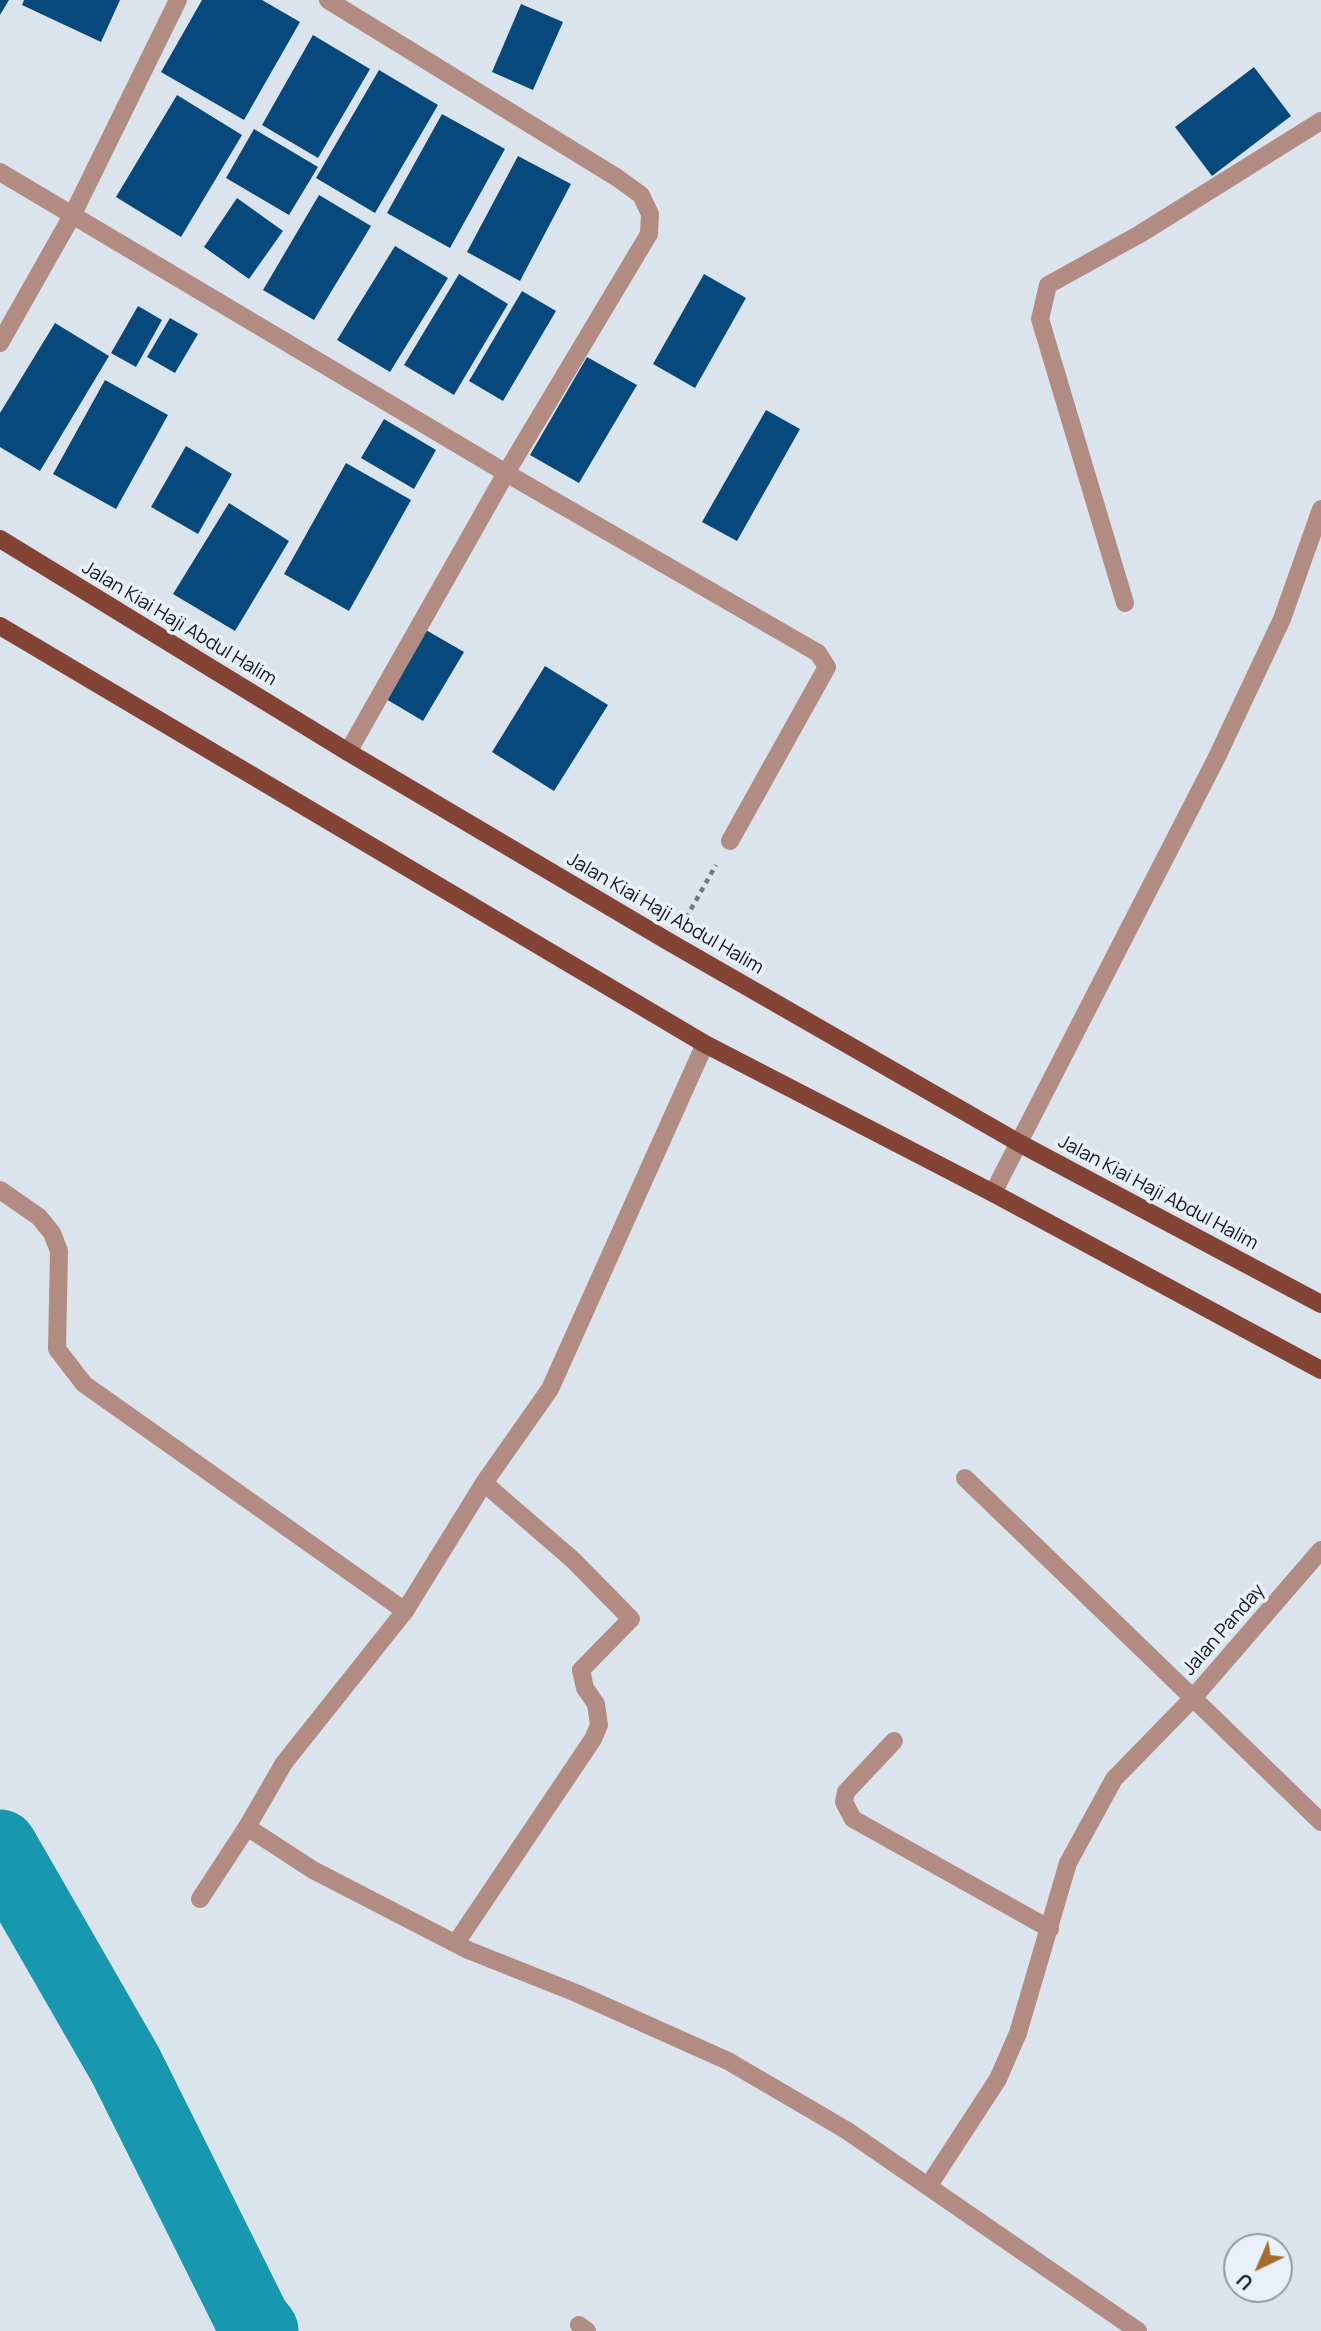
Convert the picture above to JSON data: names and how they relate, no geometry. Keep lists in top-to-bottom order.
{
  "streets": {
    "main road": ["Jalan Kiai Haji Abdul Halim"],
    "street": ["Jalan Panday"]
  },
  "north": "bottom left"
}
